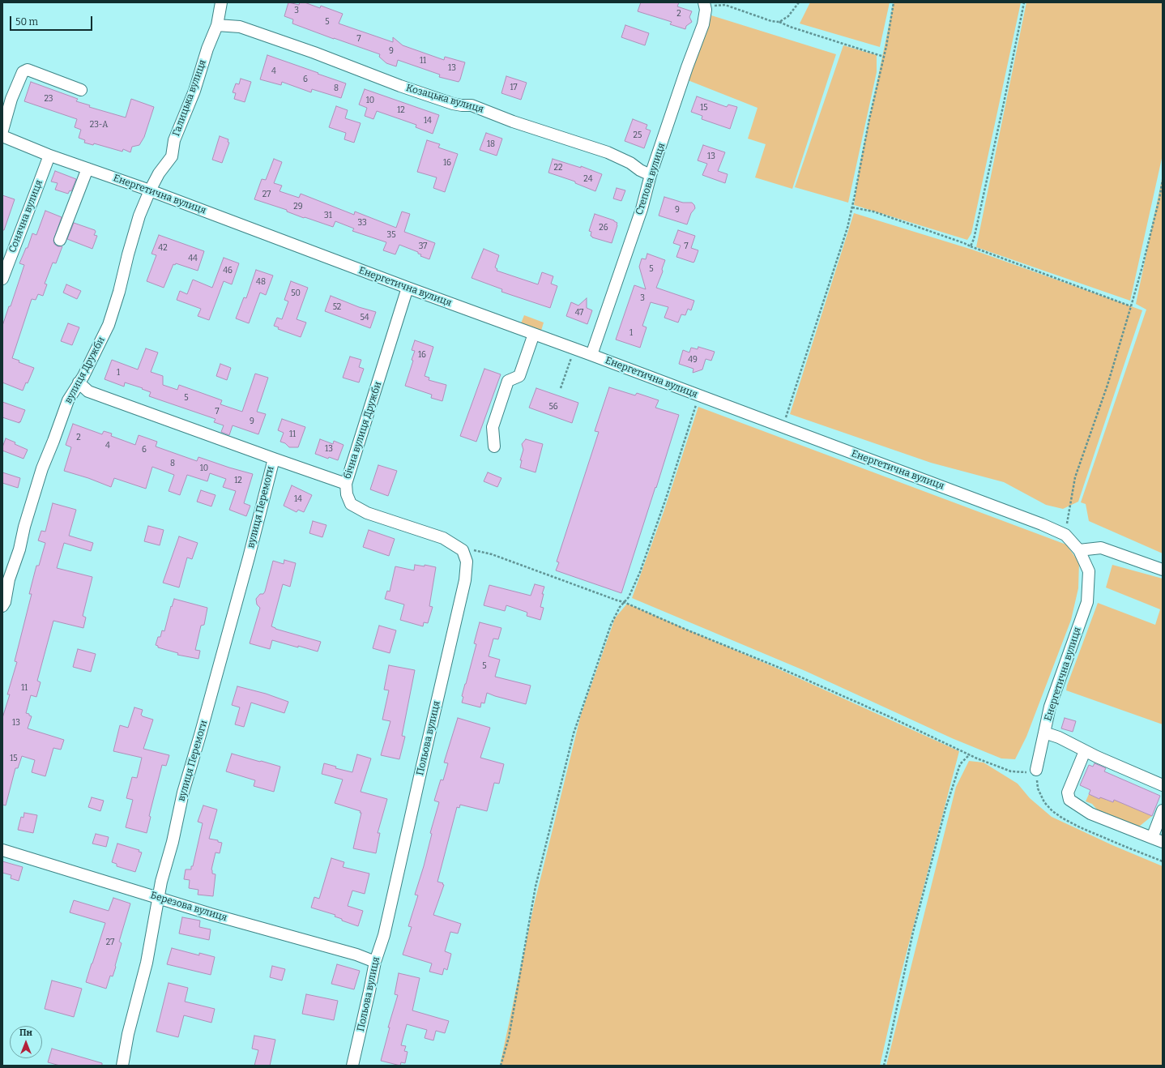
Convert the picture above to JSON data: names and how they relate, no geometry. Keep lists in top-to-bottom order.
{
  "streets": {
    "street": [
      "Галицька вулиця",
      "Козацька вулиця",
      "Степова вулиця",
      "Енергетична вулиця",
      "Сонячна вулиця",
      "вулиця Дружби",
      "бічна вулиця Дружби",
      "вулиця Перемоги",
      "Польова вулиця",
      "Березова вулиця"
    ]
  },
  "crossings": [
    ["Галицька вулиця", "Козацька вулиця"],
    ["Галицька вулиця", "Енергетична вулиця"],
    ["Галицька вулиця", "вулиця Дружби"],
    ["Козацька вулиця", "Степова вулиця"],
    ["Степова вулиця", "Енергетична вулиця"],
    ["Енергетична вулиця", "Сонячна вулиця"],
    ["Енергетична вулиця", "вулиця Дружби"],
    ["Енергетична вулиця", "бічна вулиця Дружби"],
    ["вулиця Дружби", "бічна вулиця Дружби"],
    ["бічна вулиця Дружби", "вулиця Перемоги"],
    ["вулиця Перемоги", "Березова вулиця"],
    ["Польова вулиця", "Березова вулиця"]
  ],
  "house_numbers": [
    "3",
    "2",
    "5",
    "7",
    "9",
    "11",
    "13",
    "4",
    "6",
    "17",
    "8",
    "23",
    "10",
    "15",
    "12",
    "14",
    "23-А",
    "25",
    "18",
    "13",
    "16",
    "22",
    "24",
    "27",
    "29",
    "9",
    "31",
    "33",
    "26",
    "35",
    "37",
    "7",
    "42",
    "44",
    "5",
    "46",
    "48",
    "50",
    "3",
    "52",
    "47",
    "54",
    "1",
    "16",
    "49",
    "1",
    "5",
    "56",
    "7",
    "9",
    "11",
    "2",
    "4",
    "13",
    "6",
    "8",
    "10",
    "12",
    "14",
    "5",
    "11",
    "13",
    "15",
    "27"
  ],
  "scale_bar": "50 m",
  "north": "top"
}
